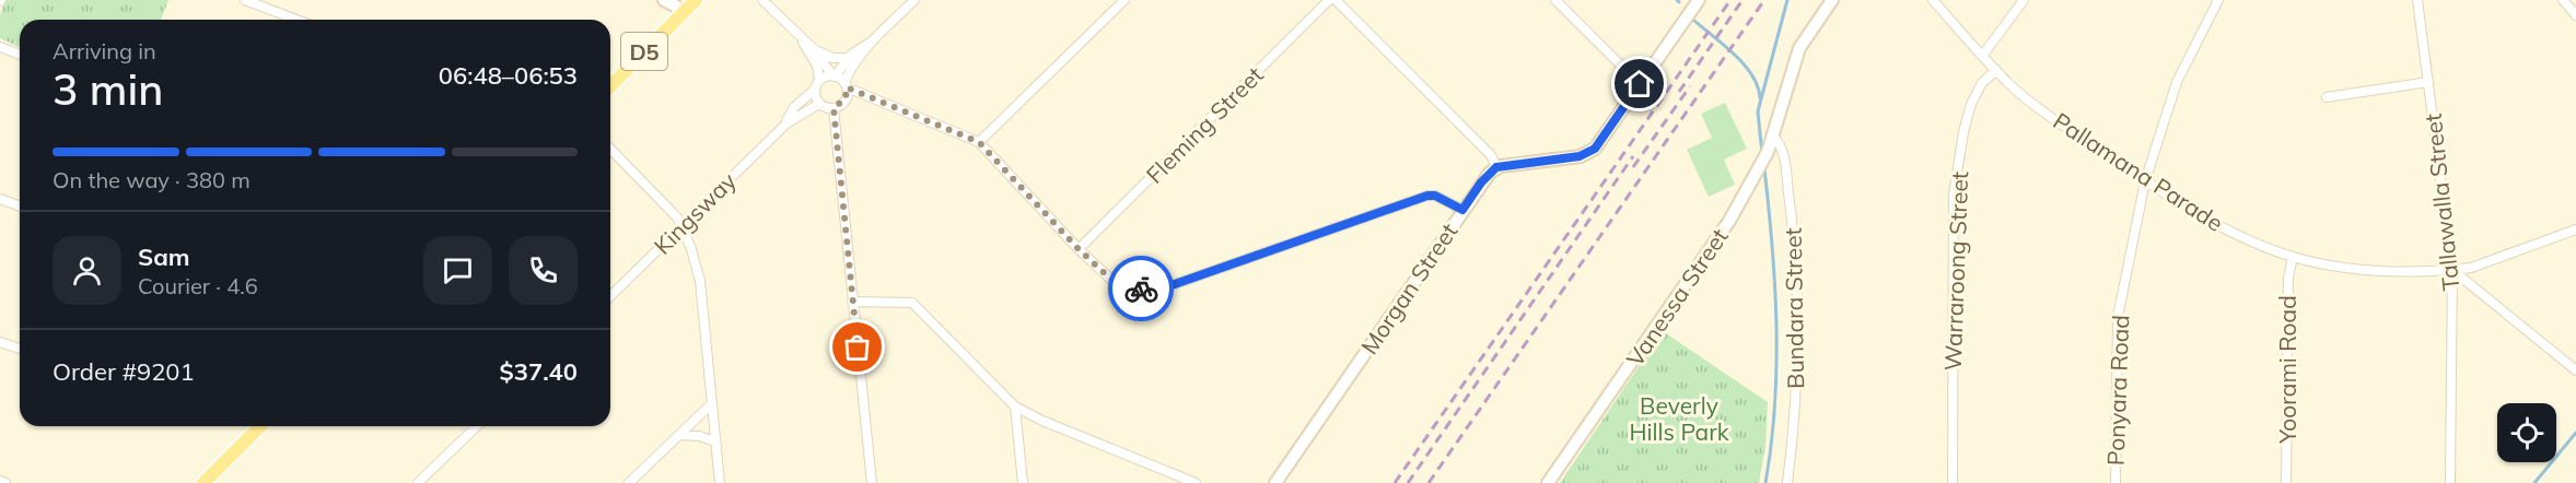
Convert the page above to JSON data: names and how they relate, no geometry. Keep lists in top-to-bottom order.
{
  "streets": {
    "main road": ["D5"],
    "street": [
      "Fleming Street",
      "Pallamana Parade",
      "Tallawalla Street",
      "Kingsway",
      "Warraroong Street",
      "Morgan Street",
      "Vanessa Street",
      "Bundara Street",
      "Yoorami Road",
      "Ponyara Road"
    ]
  },
  "crossings": [
    ["Pallamana Parade", "Tallawalla Street"],
    ["Pallamana Parade", "Warraroong Street"],
    ["Pallamana Parade", "Yoorami Road"],
    ["Pallamana Parade", "Ponyara Road"],
    ["Vanessa Street", "Bundara Street"]
  ],
  "parks": ["Beverly Hills Park"],
  "page": {
    "heading": ["3 min", "Arriving in", "06:48–06:53"],
    "panel": [
      "Sam",
      "Courier · 4.6",
      "Order #9201",
      "$37.40"
    ],
    "bar": "On the way · 380 m"
  }
}
